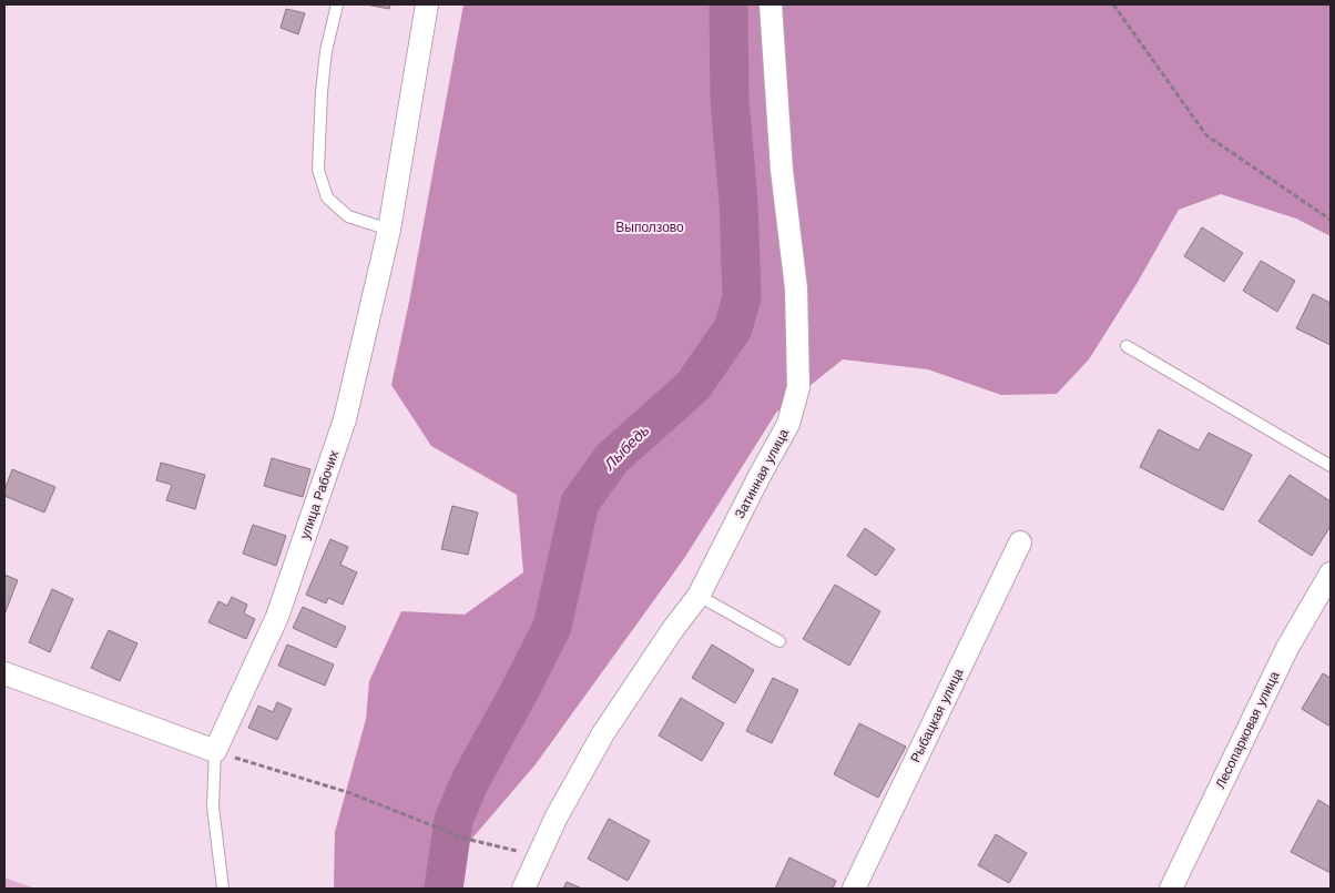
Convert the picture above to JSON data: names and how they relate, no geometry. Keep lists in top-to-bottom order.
{
  "streets": {
    "street": [
      "Затинная улица",
      "улица Рабочих",
      "Рыбацкая улица",
      "Лесопарковая улица"
    ]
  },
  "water": ["Лыбедь"],
  "parks": ["Выползово"]
}
